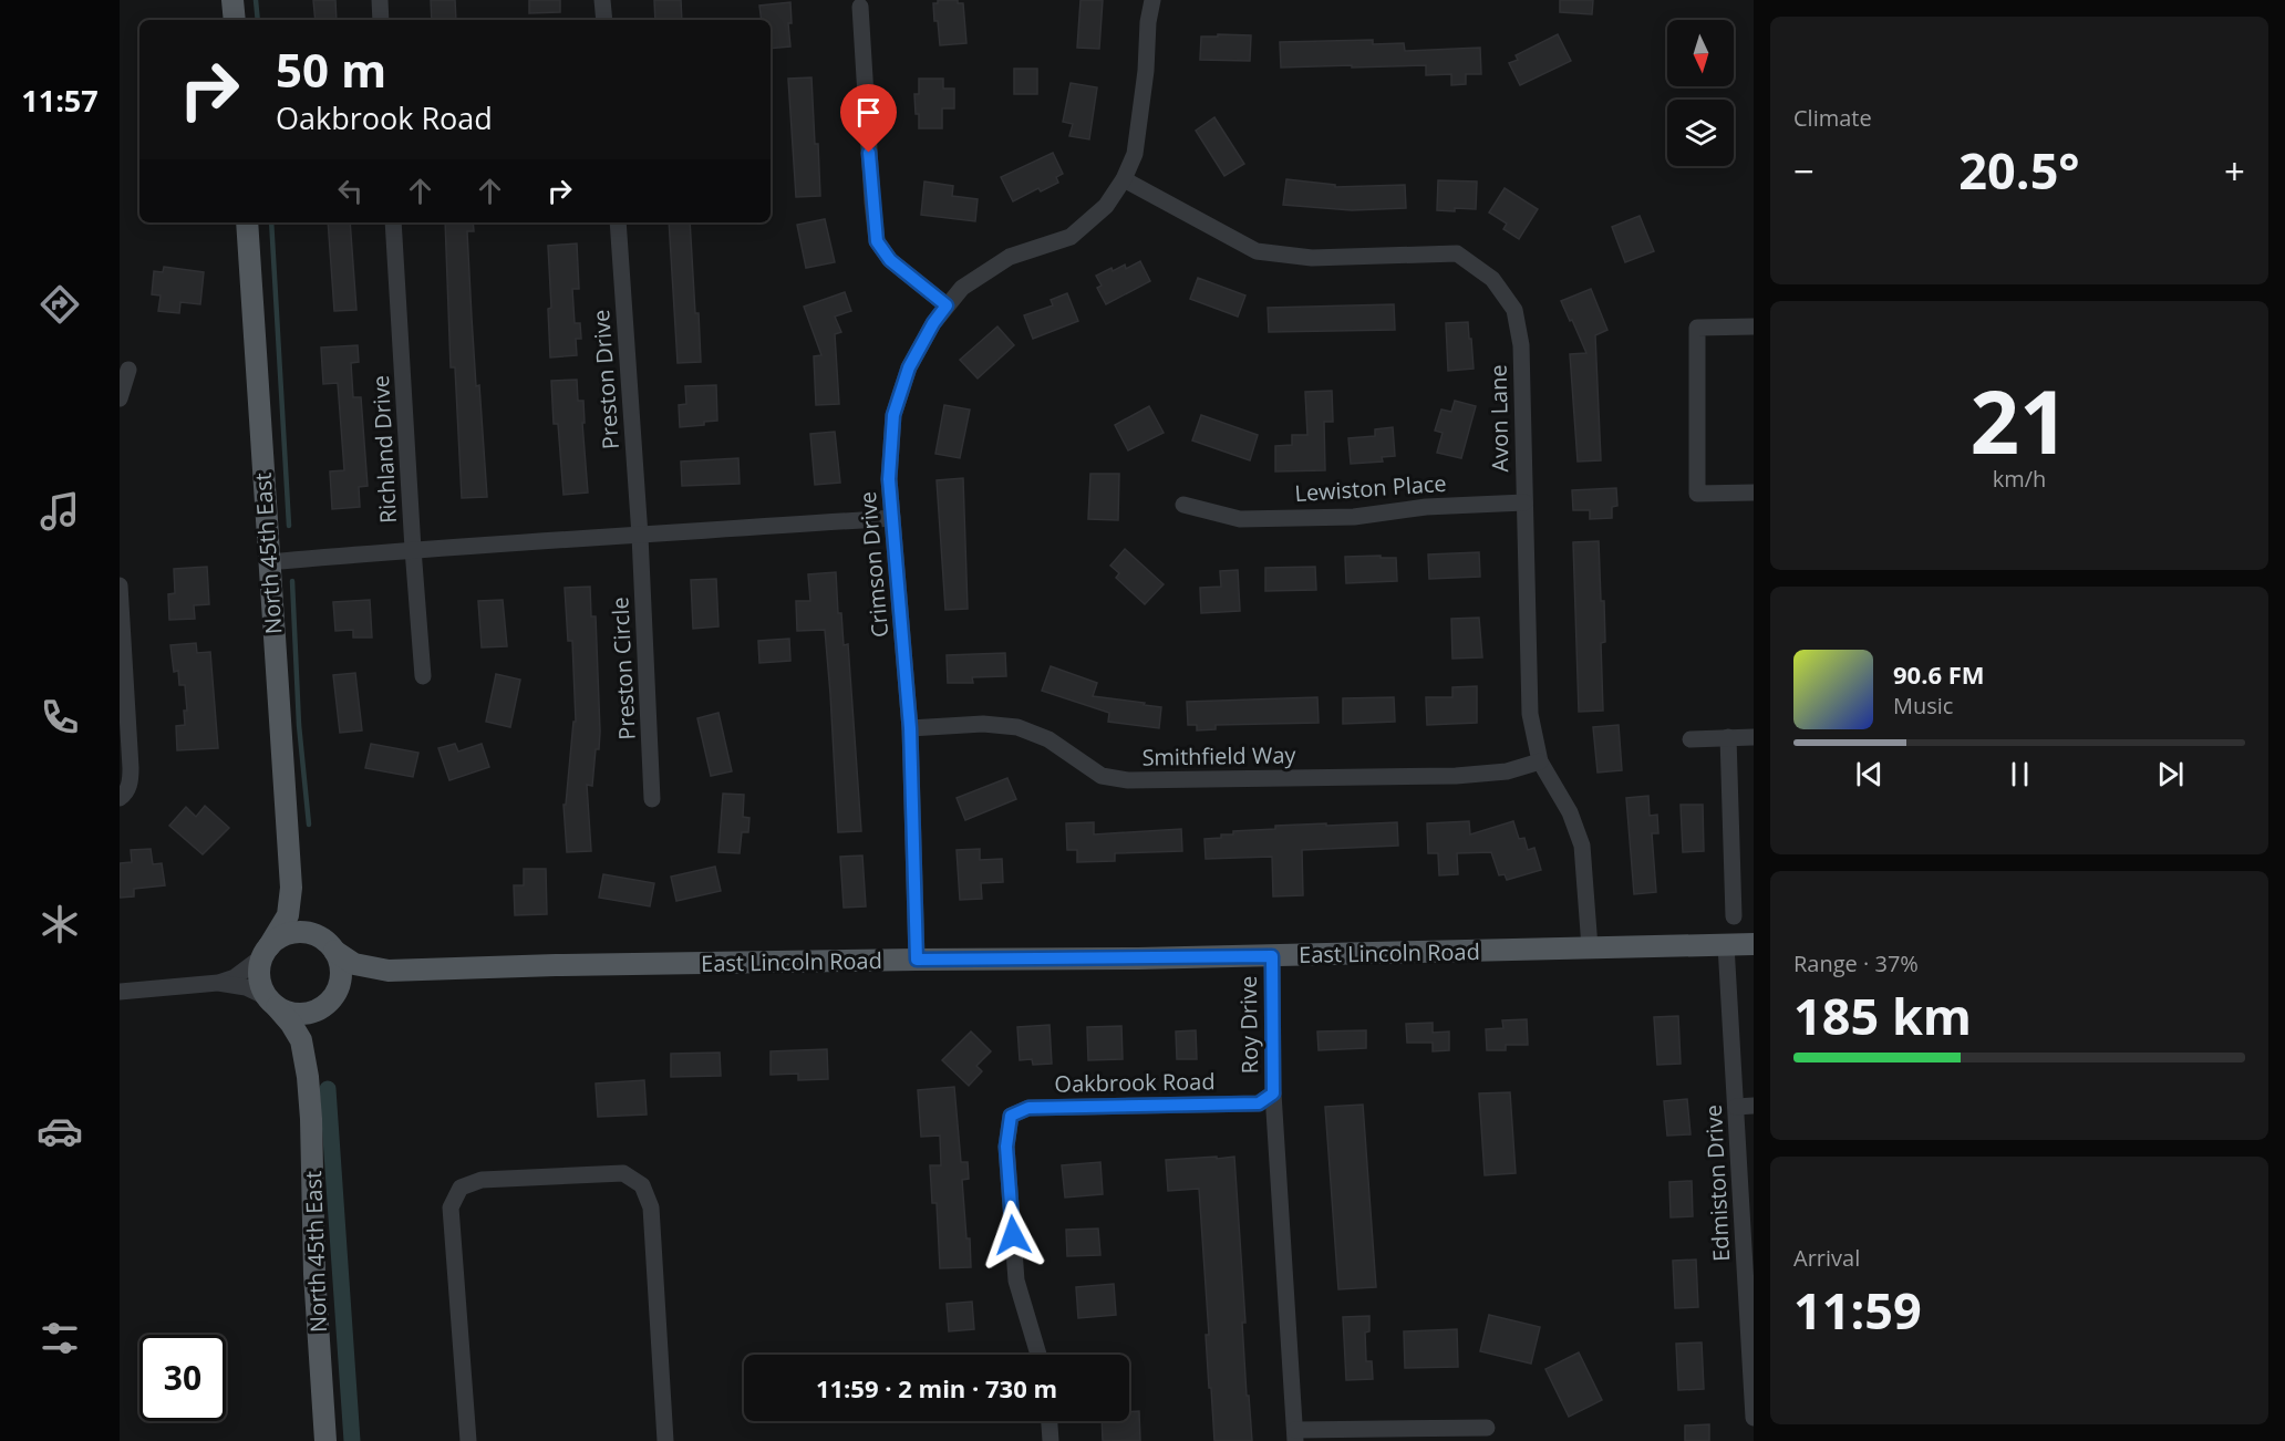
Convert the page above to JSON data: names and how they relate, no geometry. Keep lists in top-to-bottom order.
{
  "streets": {
    "main road": ["North 45th East", "East Lincoln Road"],
    "street": [
      "Preston Drive",
      "Avon Lane",
      "Richland Drive",
      "Lewiston Place",
      "Crimson Drive",
      "Preston Circle",
      "Smithfield Way",
      "Roy Drive",
      "Oakbrook Road",
      "Edmiston Drive"
    ]
  },
  "crossings": [
    ["Preston Drive", "Preston Circle"],
    ["Avon Lane", "Lewiston Place"],
    ["Avon Lane", "Crimson Drive"],
    ["Avon Lane", "Smithfield Way"],
    ["Avon Lane", "East Lincoln Road"],
    ["North 45th East", "East Lincoln Road"],
    ["Crimson Drive", "Smithfield Way"],
    ["Crimson Drive", "East Lincoln Road"],
    ["East Lincoln Road", "Roy Drive"],
    ["East Lincoln Road", "Edmiston Drive"],
    ["Roy Drive", "Oakbrook Road"]
  ],
  "north": "bottom",
  "page": {
    "tabs": "11:57",
    "tile": [
      "Climate",
      ["21", "km/h"],
      ["Range · 37%", "185 km"],
      ["Arrival", "11:59"]
    ],
    "turn": ["50 m", "Oakbrook Road"],
    "heat": ["−", "20.5°", "+"],
    "song": ["90.6 FM", "Music"],
    "limit": "30",
    "trip": "11:59 · 2 min · 730 m"
  }
}
